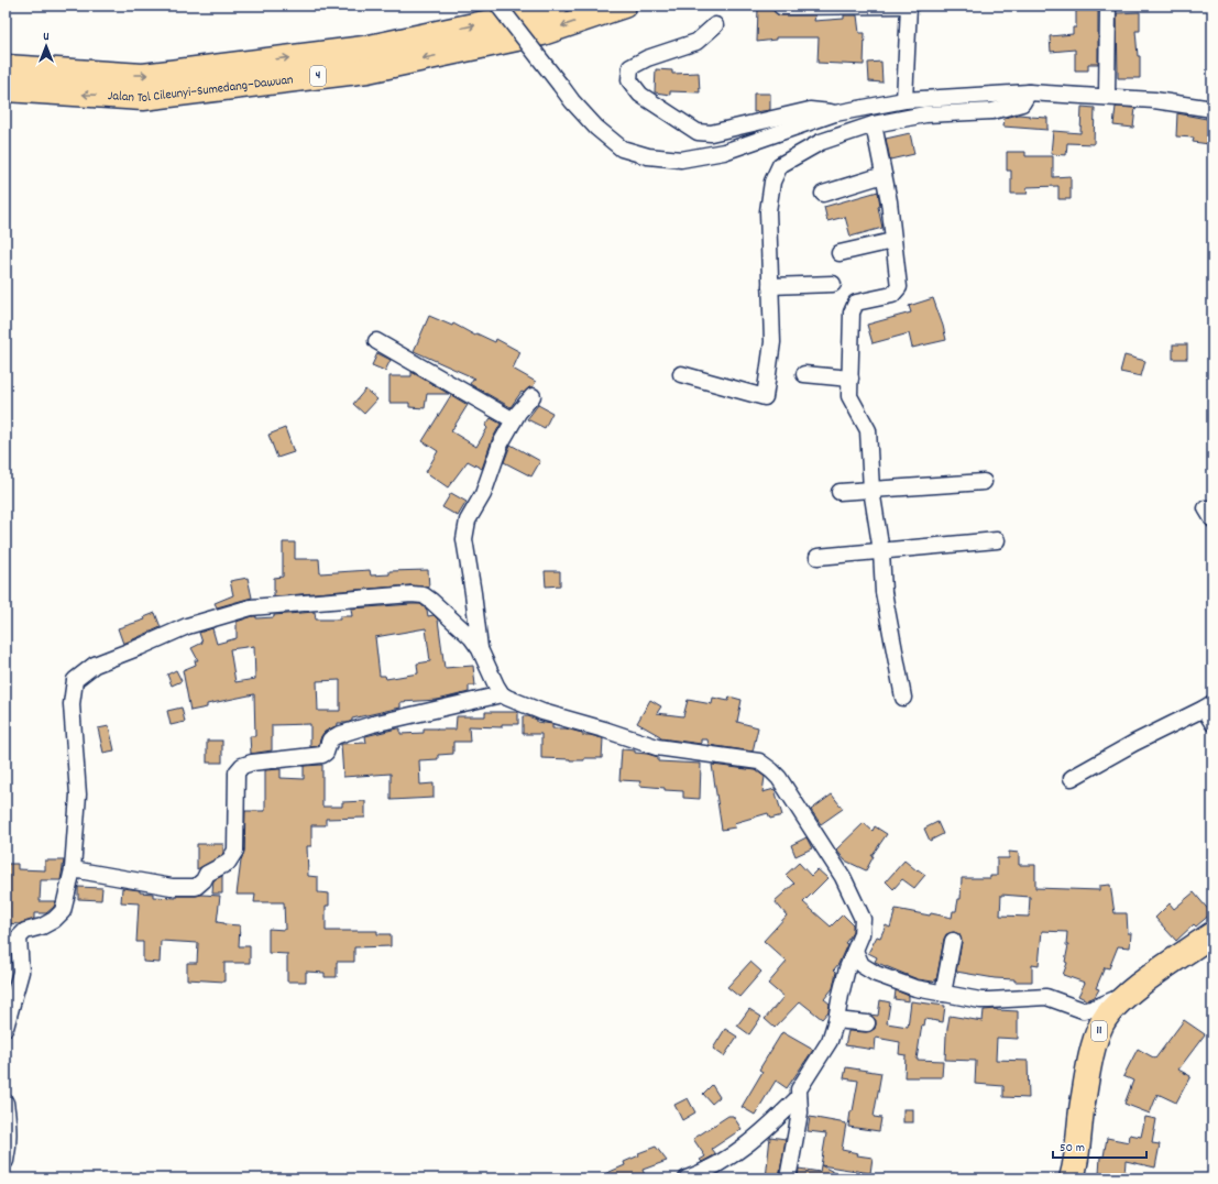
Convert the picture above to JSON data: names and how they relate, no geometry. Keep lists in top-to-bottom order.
{
  "streets": {
    "highway": ["4", "Jalan Tol Cileunyi–Sumedang–Dawuan", "11"]
  },
  "scale_bar": "50 m",
  "north": "top"
}
